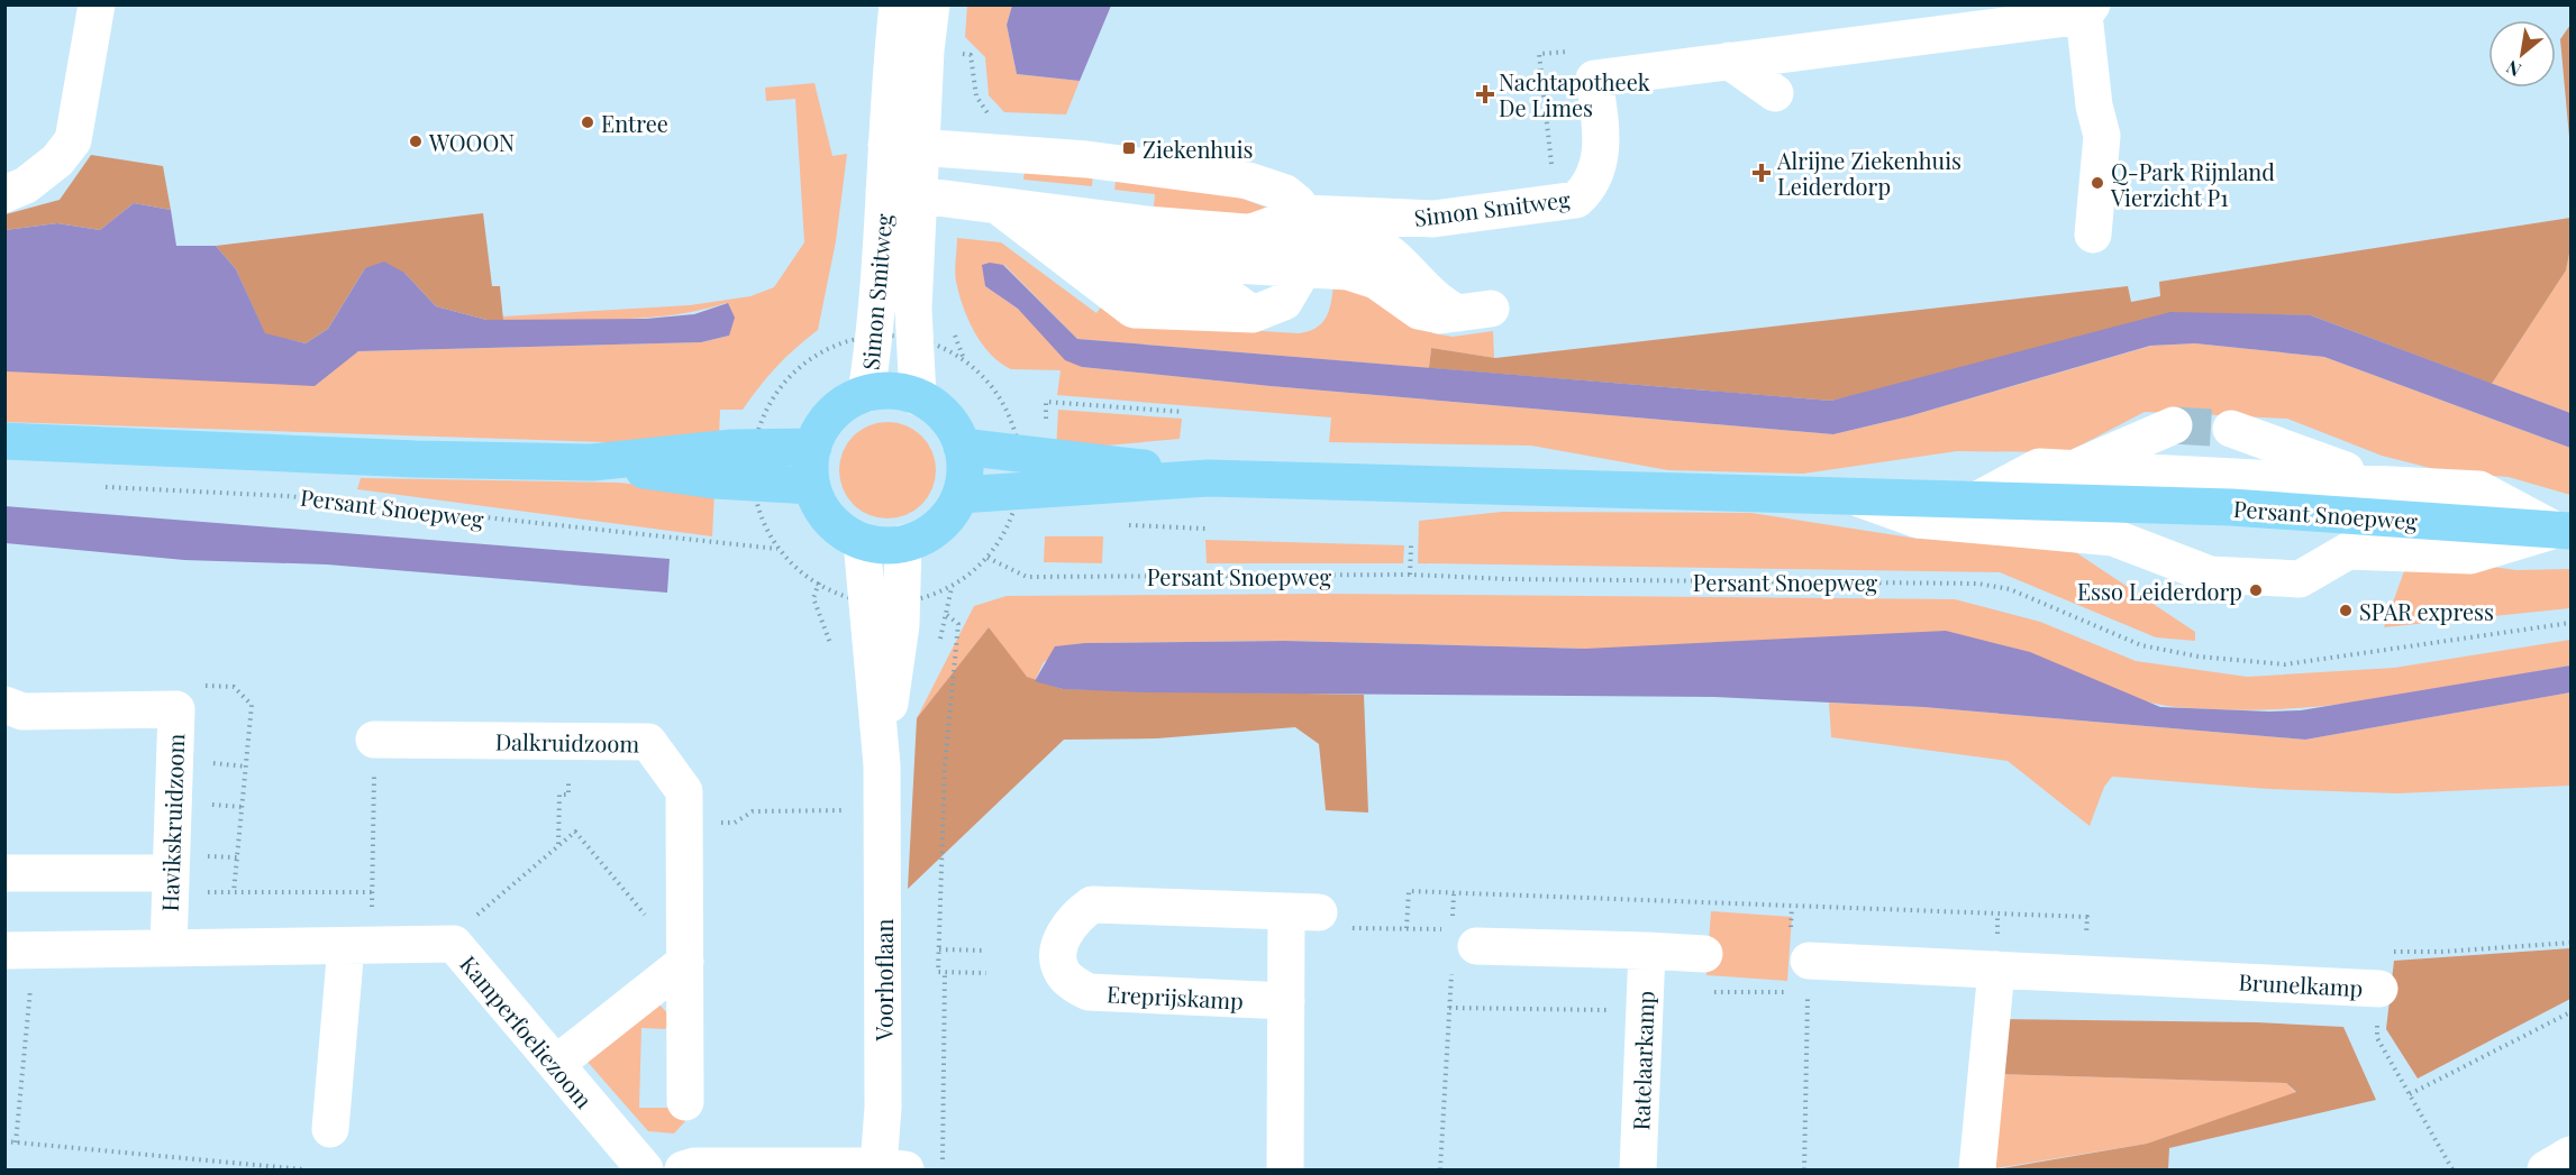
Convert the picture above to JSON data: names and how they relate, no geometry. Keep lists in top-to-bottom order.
{
  "streets": {
    "main road": ["Persant Snoepweg"],
    "street": [
      "Simon Smitweg",
      "Dalkruidzoom",
      "Havikskruidzoom",
      "Voorhoflaan",
      "Brunelkamp",
      "Ereprijskamp",
      "Kamperfoeliezoom",
      "Ratelaarkamp"
    ]
  },
  "crossings": [
    ["Simon Smitweg", "Persant Snoepweg"],
    ["Simon Smitweg", "Voorhoflaan"],
    ["Persant Snoepweg", "Voorhoflaan"],
    ["Havikskruidzoom", "Kamperfoeliezoom"]
  ],
  "places": {
    "health": ["Nachtapotheek De Limes", "Alrijne Ziekenhuis Leiderdorp"],
    "other": [
      "Entree",
      "WOOON",
      "Q-Park Rijnland Vierzicht P1",
      "Esso Leiderdorp",
      "SPAR express"
    ],
    "transit": ["Ziekenhuis"]
  },
  "north": "bottom left"
}
